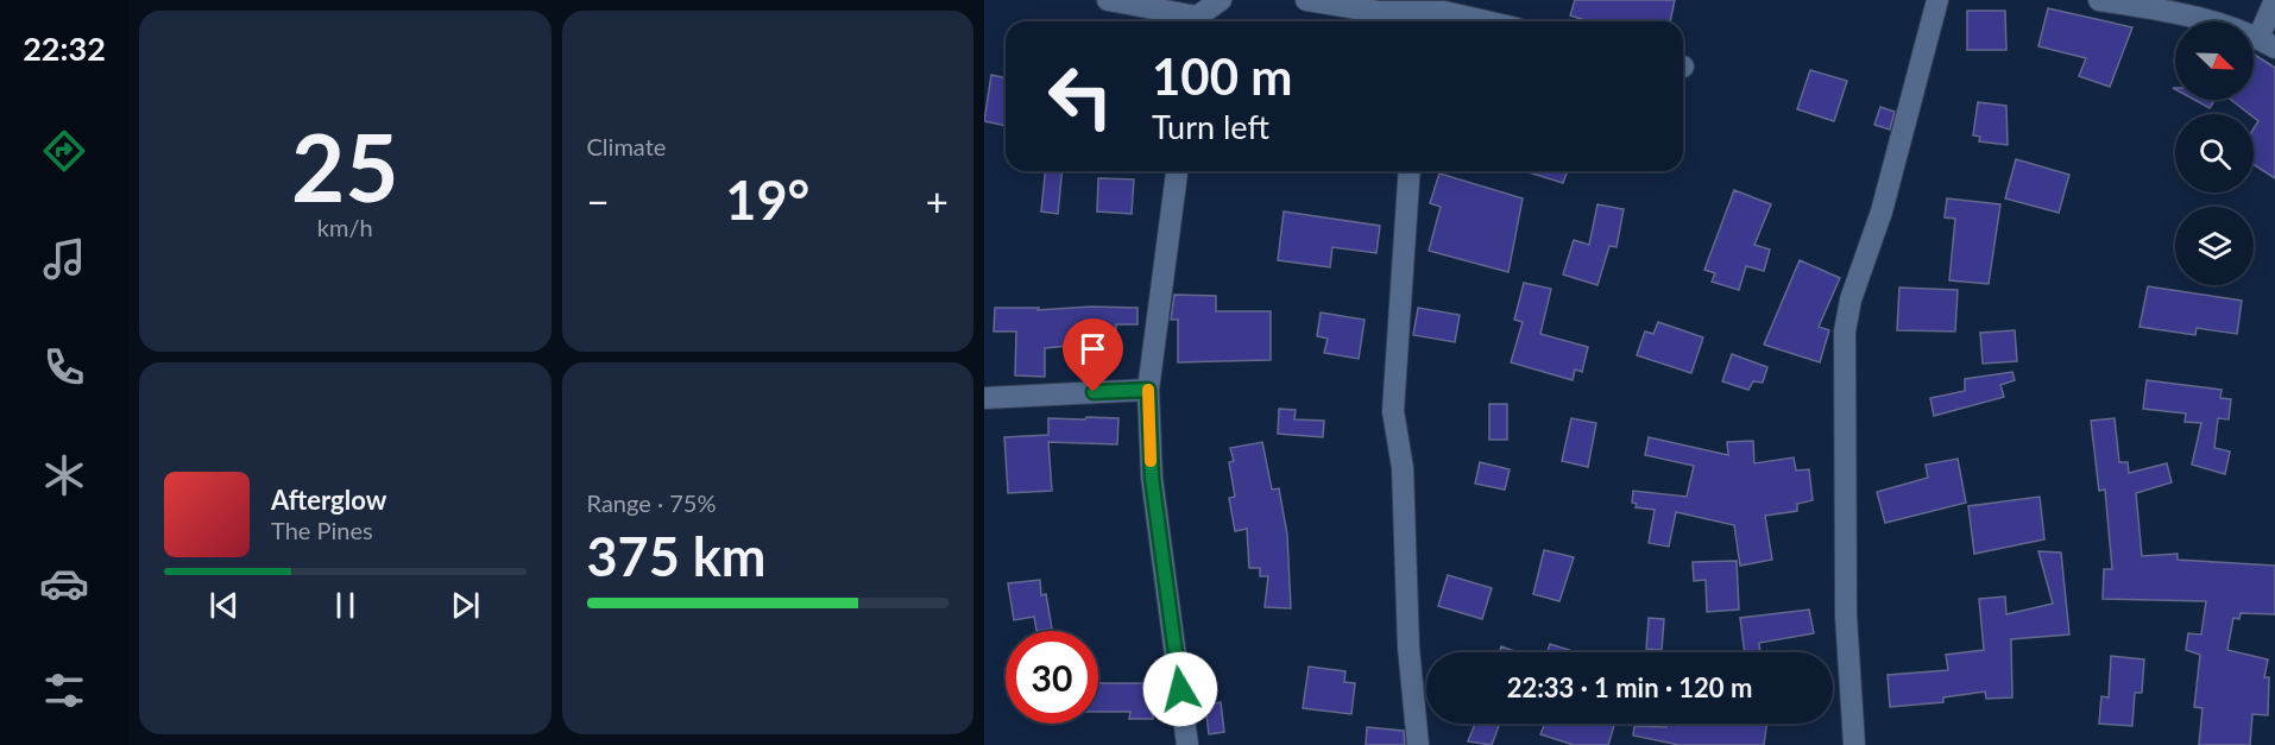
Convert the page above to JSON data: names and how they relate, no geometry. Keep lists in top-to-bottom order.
{
  "north": "bottom right",
  "page": {
    "tabs": "22:32",
    "tile": [
      ["25", "km/h"],
      "Climate",
      ["Range · 75%", "375 km"]
    ],
    "turn": ["100 m", "Turn left"],
    "heat": ["−", "19°", "+"],
    "song": ["Afterglow", "The Pines"],
    "limit": "30",
    "trip": "22:33 · 1 min · 120 m"
  }
}
